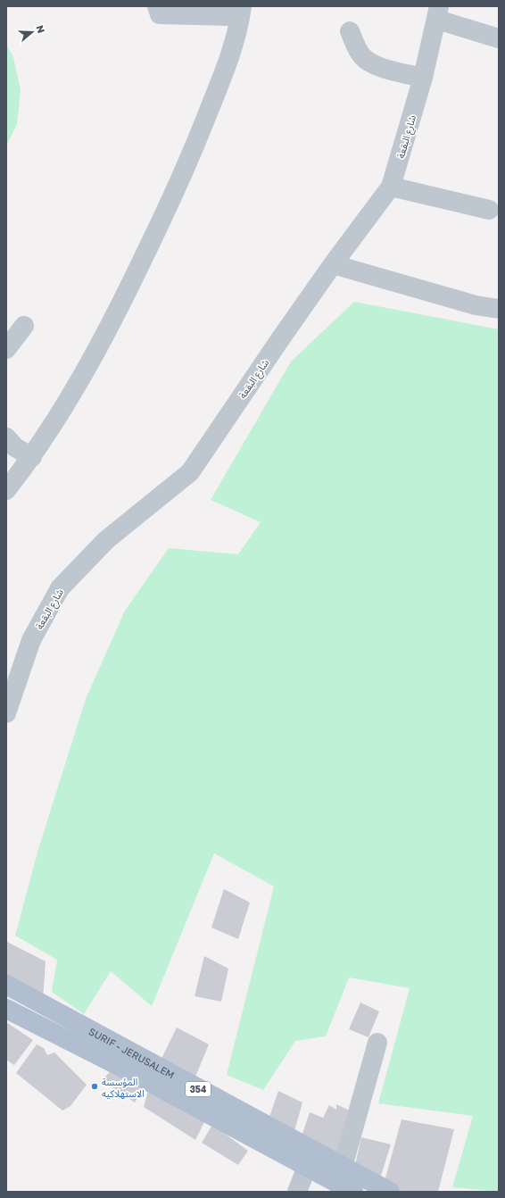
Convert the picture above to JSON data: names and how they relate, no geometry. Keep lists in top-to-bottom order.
{
  "streets": {
    "main road": ["SURIF - JERUSALEM", "354"],
    "street": ["شارع البقعة"]
  },
  "places": ["المؤسسة الاستهلاكيه"],
  "north": "right"
}
